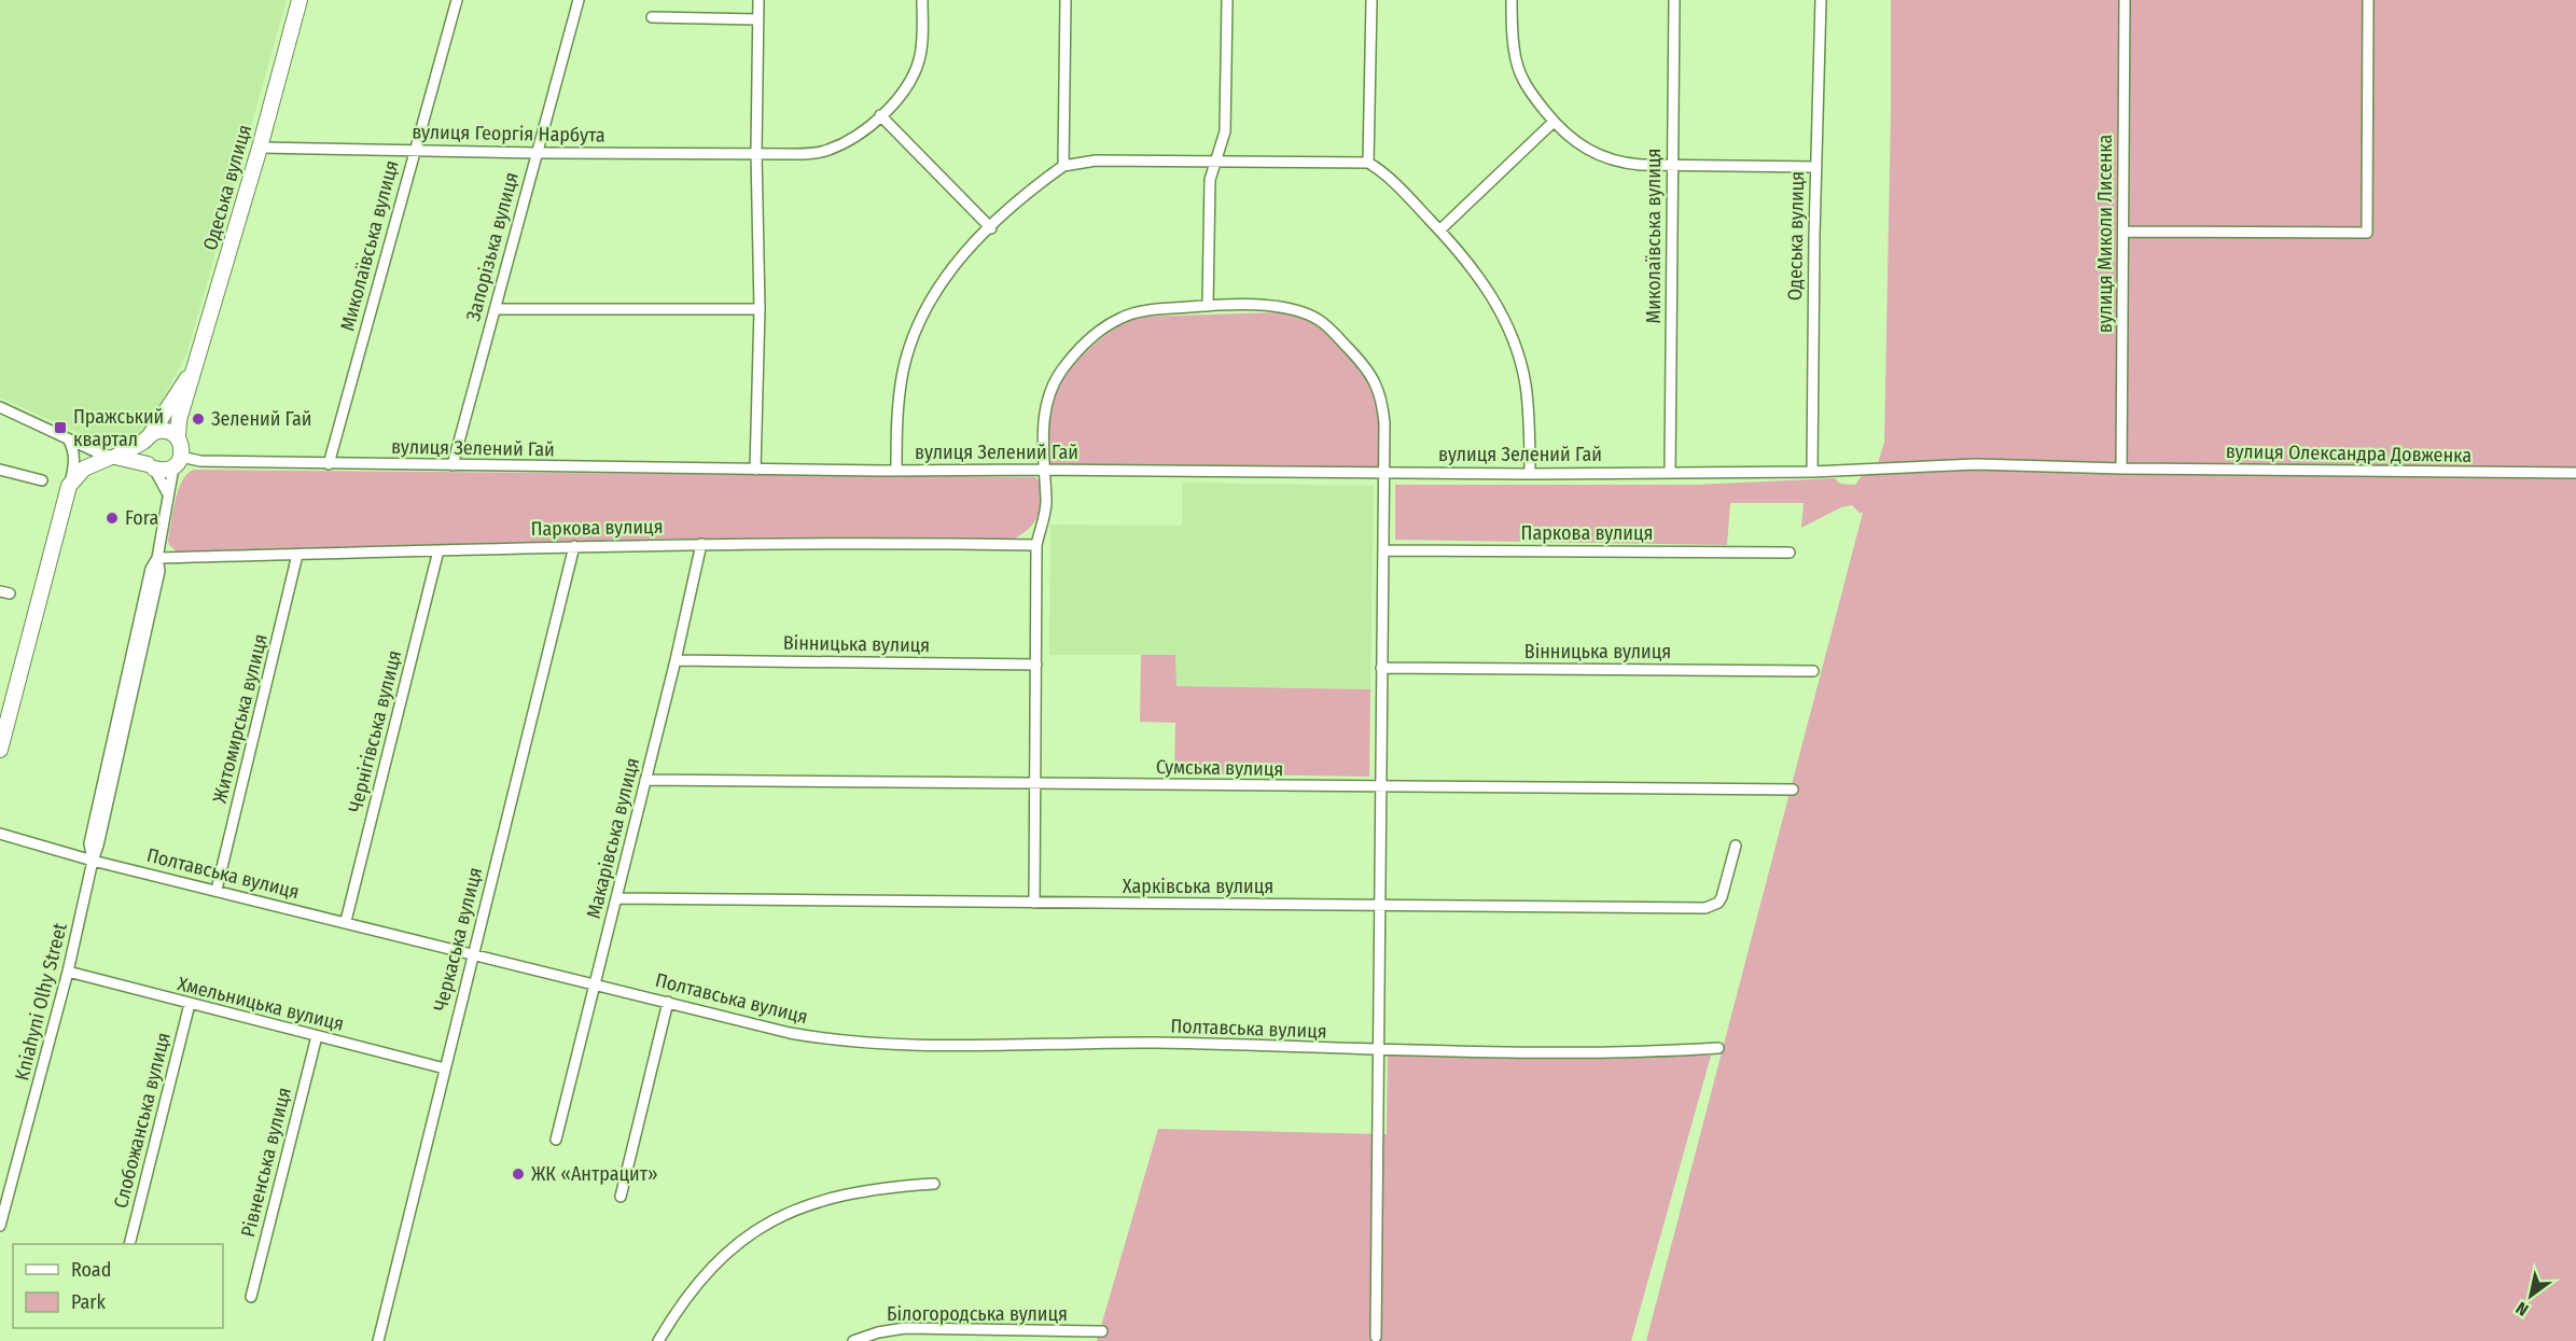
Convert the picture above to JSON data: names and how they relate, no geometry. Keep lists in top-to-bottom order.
{
  "streets": {
    "main road": ["Одеська вулиця"],
    "street": [
      "вулиця Георгія Нарбута",
      "вулиця Миколи Лисенка",
      "Миколаївська вулиця",
      "Запорізька вулиця",
      "вулиця Зелений Гай",
      "вулиця Олександра Довженка",
      "Паркова вулиця",
      "Вінницька вулиця",
      "Житомирська вулиця",
      "Чернігівська вулиця",
      "Сумська вулиця",
      "Макарівська вулиця",
      "Полтавська вулиця",
      "Харківська вулиця",
      "Черкаська вулиця",
      "Kniahyni Olhy Street",
      "Хмельницька вулиця",
      "Слобожанська вулиця",
      "Рівненська вулиця",
      "Білогородська вулиця"
    ]
  },
  "crossings": [
    ["вулиця Георгія Нарбута", "Одеська вулиця"],
    ["вулиця Георгія Нарбута", "Миколаївська вулиця"],
    ["вулиця Георгія Нарбута", "Запорізька вулиця"],
    ["Одеська вулиця", "вулиця Зелений Гай"],
    ["Одеська вулиця", "вулиця Олександра Довженка"],
    ["Одеська вулиця", "Kniahyni Olhy Street"],
    ["вулиця Миколи Лисенка", "вулиця Олександра Довженка"],
    ["Миколаївська вулиця", "вулиця Зелений Гай"],
    ["Запорізька вулиця", "вулиця Зелений Гай"],
    ["вулиця Зелений Гай", "вулиця Олександра Довженка"],
    ["вулиця Зелений Гай", "Kniahyni Olhy Street"],
    ["Паркова вулиця", "Житомирська вулиця"],
    ["Паркова вулиця", "Чернігівська вулиця"],
    ["Паркова вулиця", "Макарівська вулиця"],
    ["Паркова вулиця", "Черкаська вулиця"],
    ["Паркова вулиця", "Kniahyni Olhy Street"],
    ["Вінницька вулиця", "Макарівська вулиця"],
    ["Житомирська вулиця", "Полтавська вулиця"],
    ["Чернігівська вулиця", "Полтавська вулиця"],
    ["Сумська вулиця", "Макарівська вулиця"],
    ["Макарівська вулиця", "Полтавська вулиця"],
    ["Макарівська вулиця", "Харківська вулиця"],
    ["Полтавська вулиця", "Черкаська вулиця"],
    ["Полтавська вулиця", "Kniahyni Olhy Street"],
    ["Черкаська вулиця", "Хмельницька вулиця"],
    ["Kniahyni Olhy Street", "Хмельницька вулиця"],
    ["Хмельницька вулиця", "Слобожанська вулиця"],
    ["Хмельницька вулиця", "Рівненська вулиця"]
  ],
  "places": {
    "other": ["Зелений Гай", "Fora", "ЖК «Антрацит»"],
    "transit": ["Пражський квартал"]
  },
  "legend": ["Road", "Park"],
  "north": "bottom left"
}
